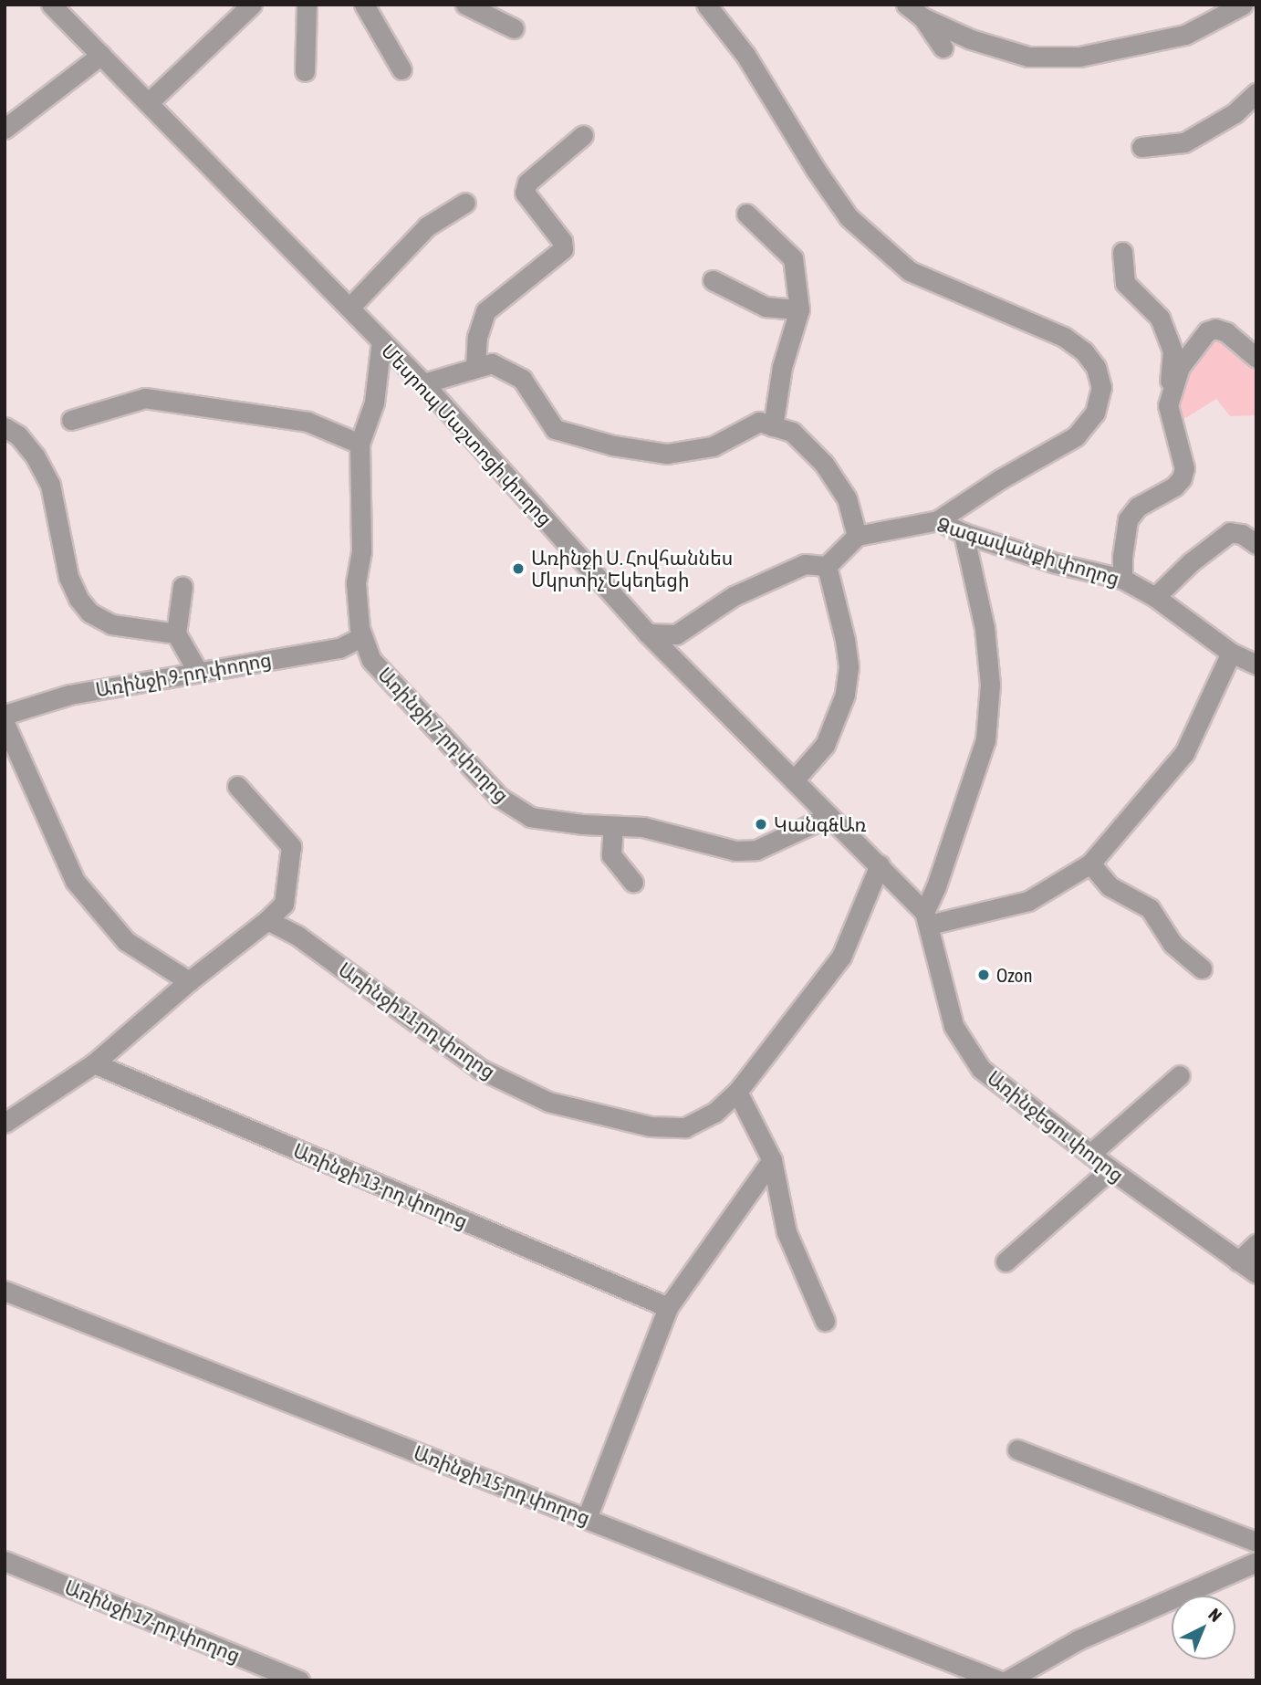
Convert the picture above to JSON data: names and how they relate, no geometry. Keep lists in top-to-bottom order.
{
  "streets": {
    "street": [
      "Մեսրոպ Մաշտոցի փողոց",
      "Ձագավանքի փողոց",
      "Առինջի 9-րդ փողոց",
      "Առինջի 7-րդ փողոց",
      "Առինջի 11-րդ փողոց",
      "Առինջեցու փողոց",
      "Առինջի 13-րդ փողոց",
      "Առինջի 15-րդ փողոց",
      "Առինջի 17-րդ փողոց"
    ]
  },
  "crossings": [
    ["Մեսրոպ Մաշտոցի փողոց", "Առինջի 7-րդ փողոց"],
    ["Մեսրոպ Մաշտոցի փողոց", "Առինջի 11-րդ փողոց"],
    ["Մեսրոպ Մաշտոցի փողոց", "Առինջեցու փողոց"],
    ["Առինջի 9-րդ փողոց", "Առինջի 7-րդ փողոց"]
  ],
  "places": ["Առինջի Ս. Հովհաննես Մկրտիչ Եկեղեցի", "Կանգ&Առ", "Ozon"],
  "north": "top right"
}
